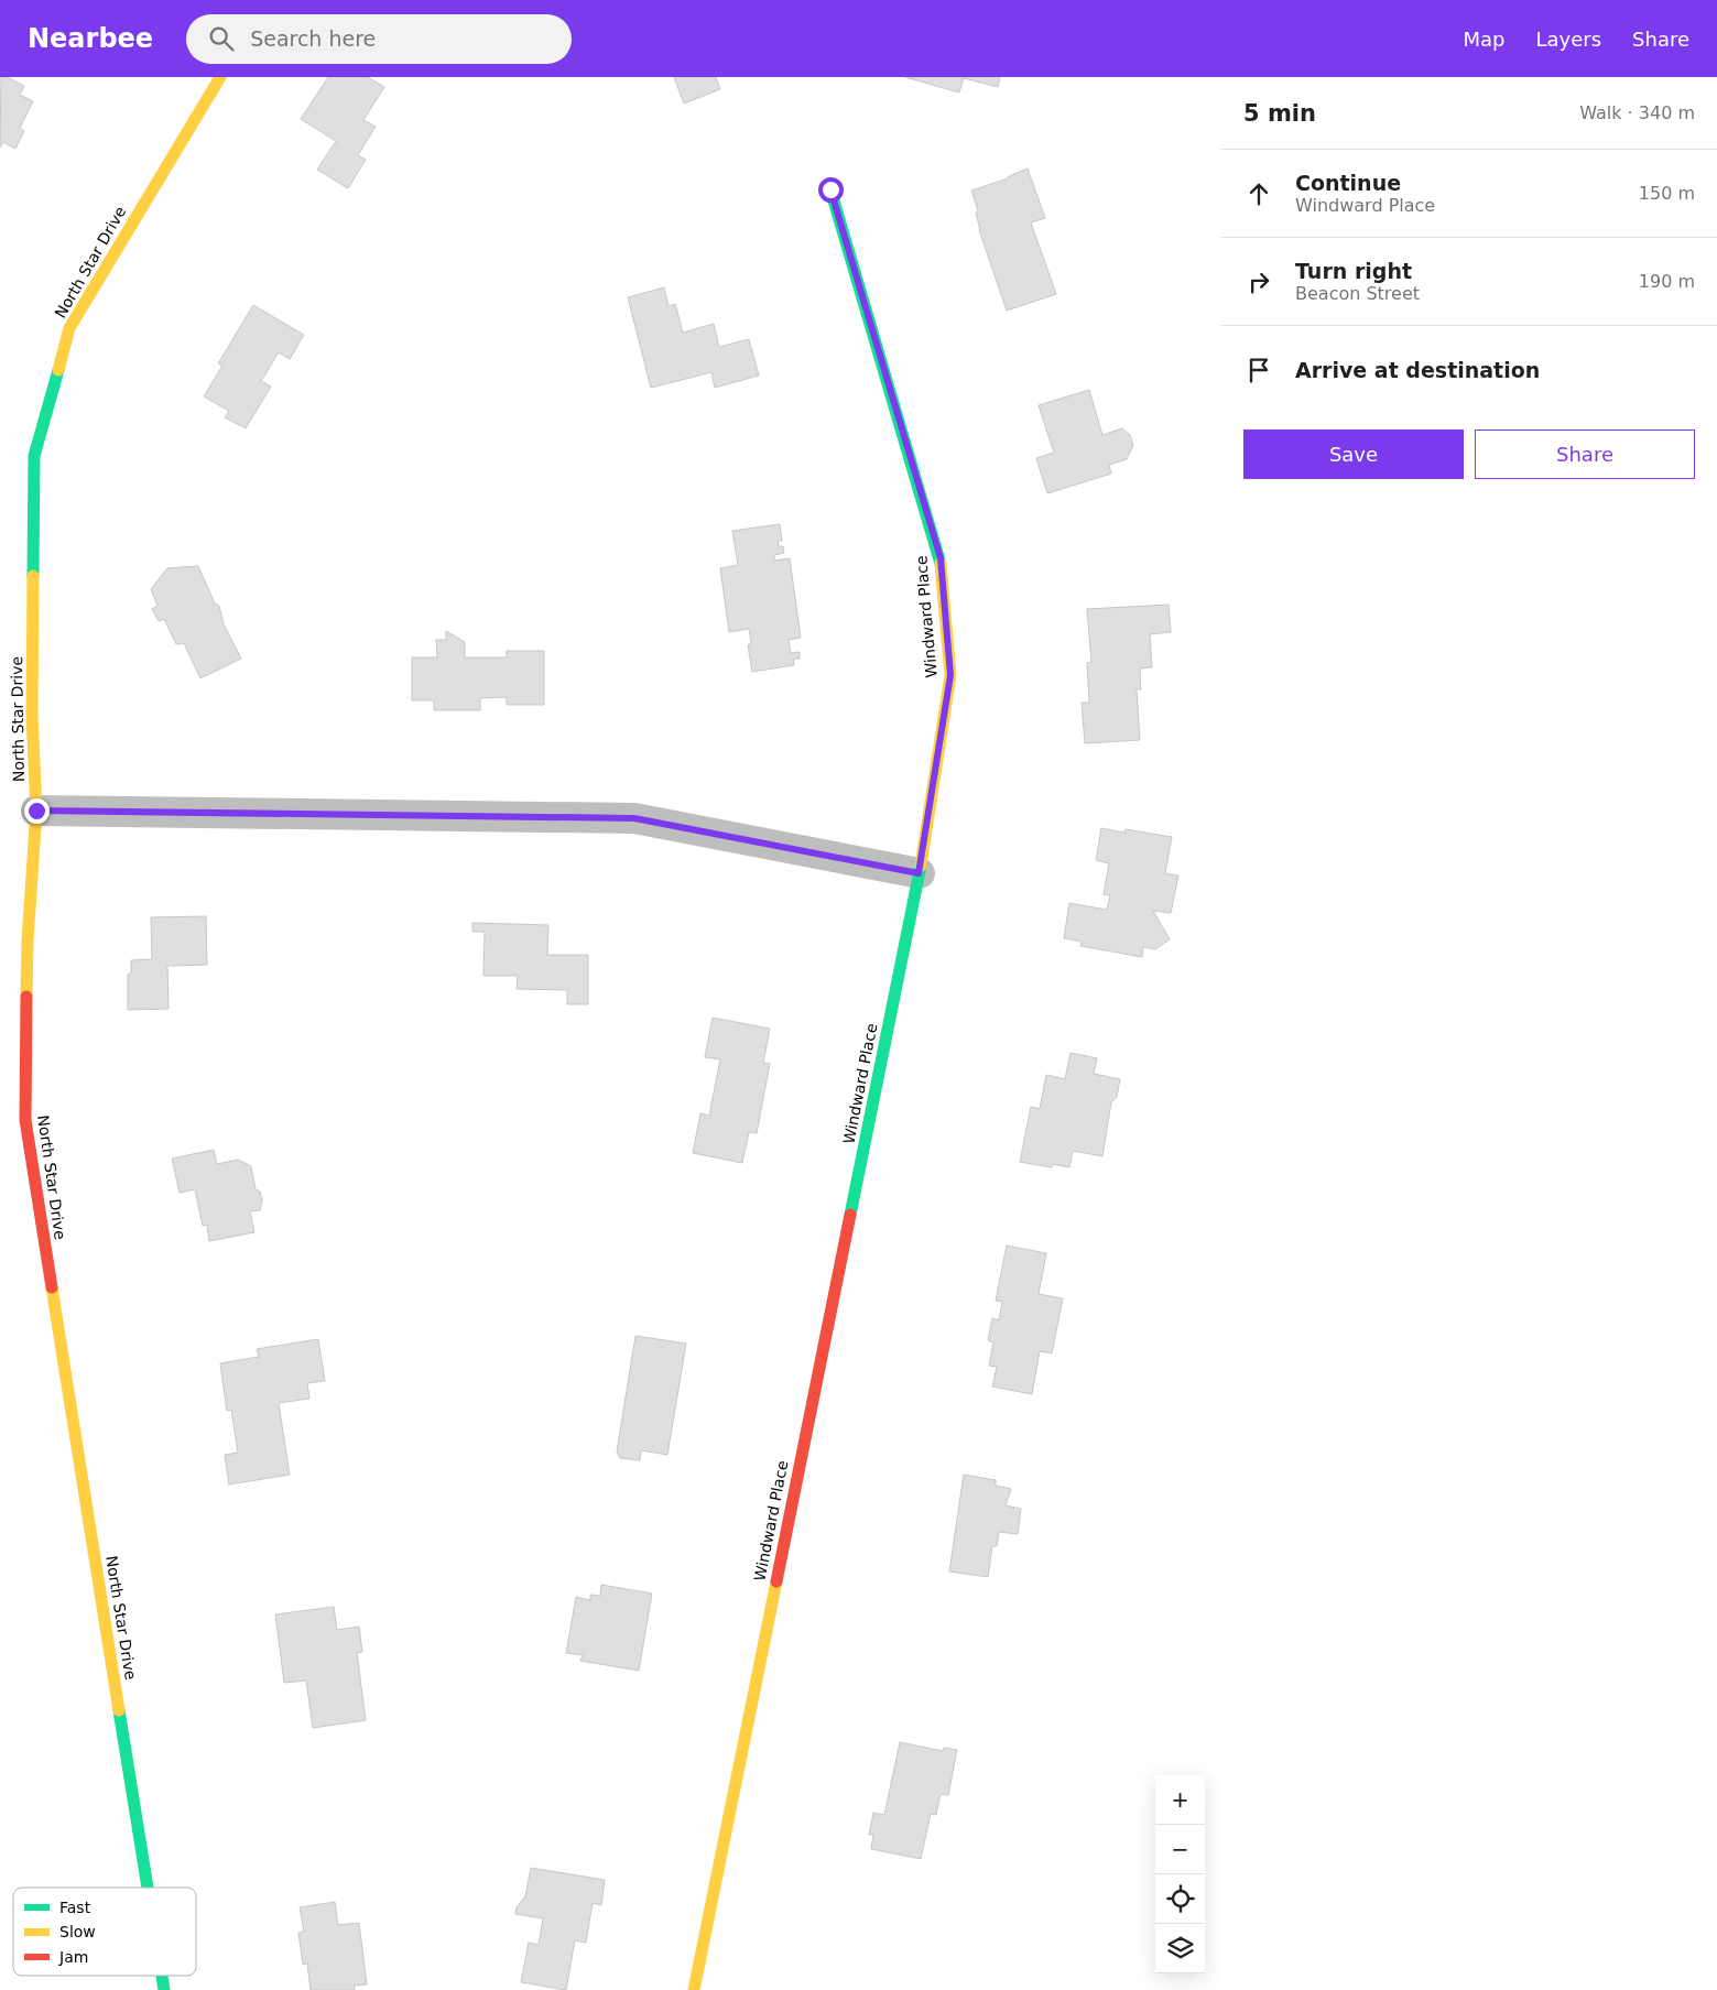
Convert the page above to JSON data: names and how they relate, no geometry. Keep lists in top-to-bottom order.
{
  "streets": {
    "street": ["North Star Drive", "Windward Place"]
  },
  "legend": ["Fast", "Slow", "Jam"],
  "page": {
    "header": "Nearbee",
    "search": "Search here",
    "nav": ["Map", "Layers", "Share"],
    "heading": ["5 min", "Walk · 340 m"],
    "list": [
      ["Continue", "Windward Place", "150 m"],
      ["Turn right", "Beacon Street", "190 m"],
      "Arrive at destination"
    ],
    "buttons": ["Save", "Share"],
    "map_buttons": ["+", "−"]
  }
}
